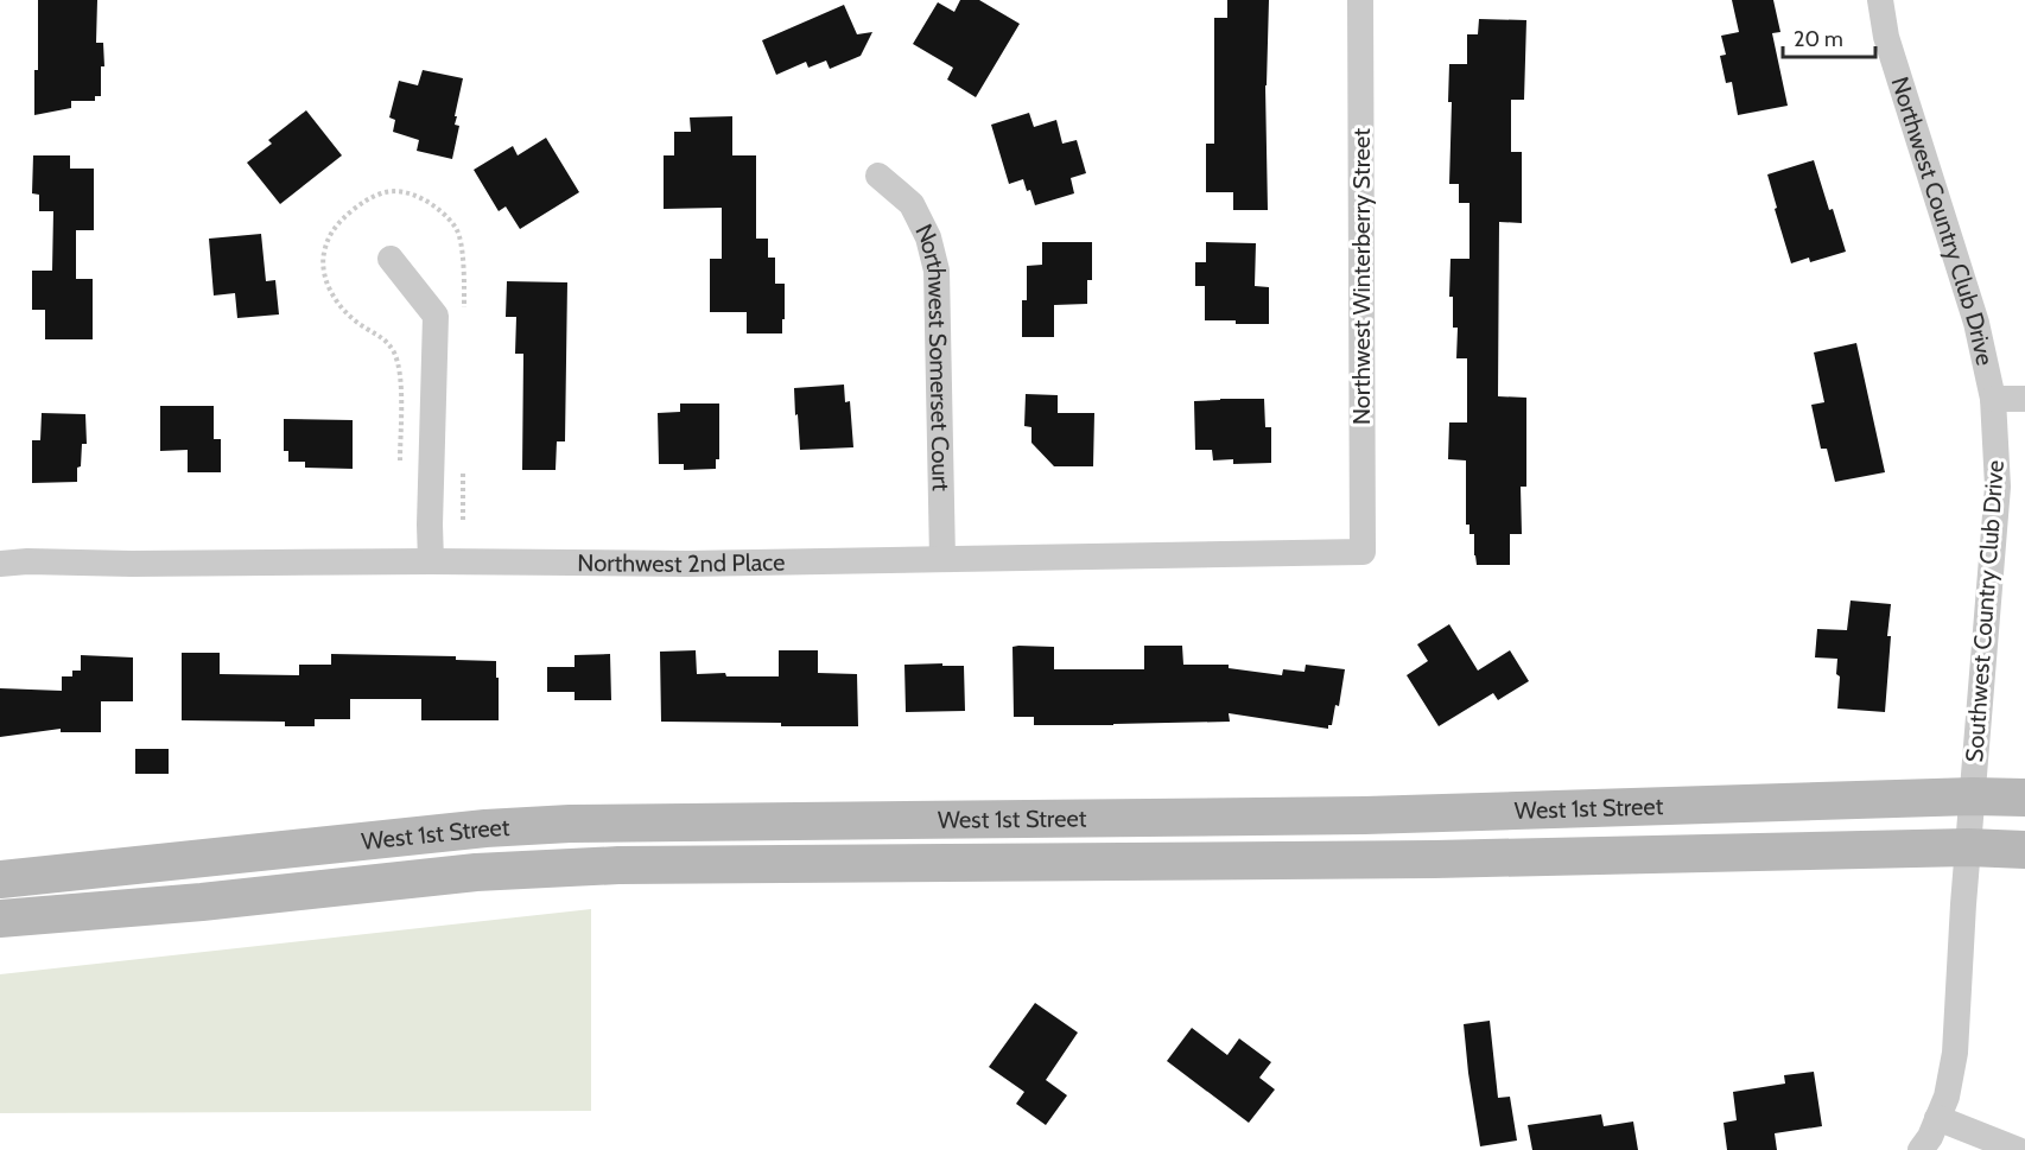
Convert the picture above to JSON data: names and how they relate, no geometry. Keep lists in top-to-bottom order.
{
  "streets": {
    "main road": ["West 1st Street"],
    "street": [
      "Northwest Country Club Drive",
      "Northwest Winterberry Street",
      "Northwest Somerset Court",
      "Northwest 2nd Place",
      "Southwest Country Club Drive"
    ]
  },
  "crossings": [
    ["Northwest Country Club Drive", "Southwest Country Club Drive"],
    ["Northwest Winterberry Street", "Northwest 2nd Place"],
    ["Northwest Somerset Court", "Northwest 2nd Place"],
    ["Southwest Country Club Drive", "West 1st Street"]
  ],
  "scale_bar": "20 m"
}
